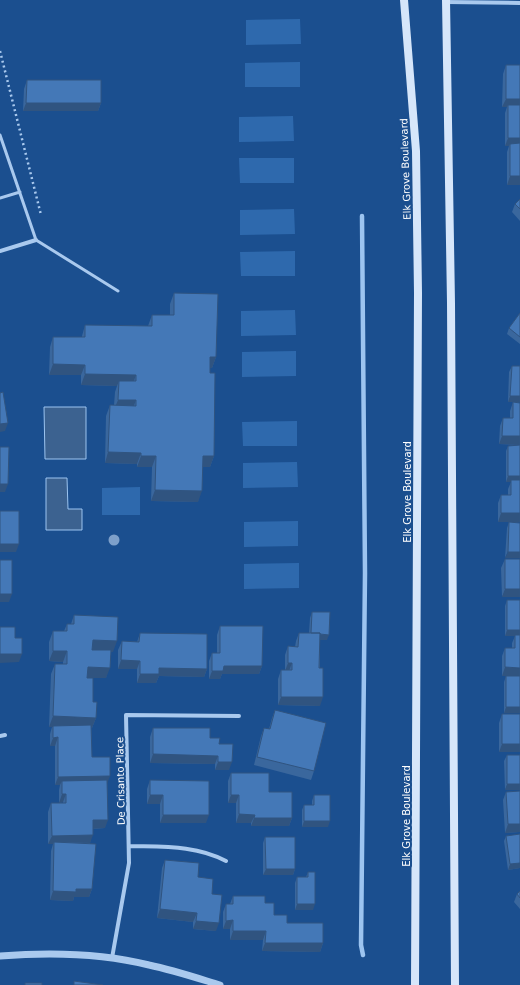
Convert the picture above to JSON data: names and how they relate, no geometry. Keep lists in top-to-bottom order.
{
  "streets": {
    "main road": ["Elk Grove Boulevard"],
    "street": ["De Crisanto Place"]
  }
}
